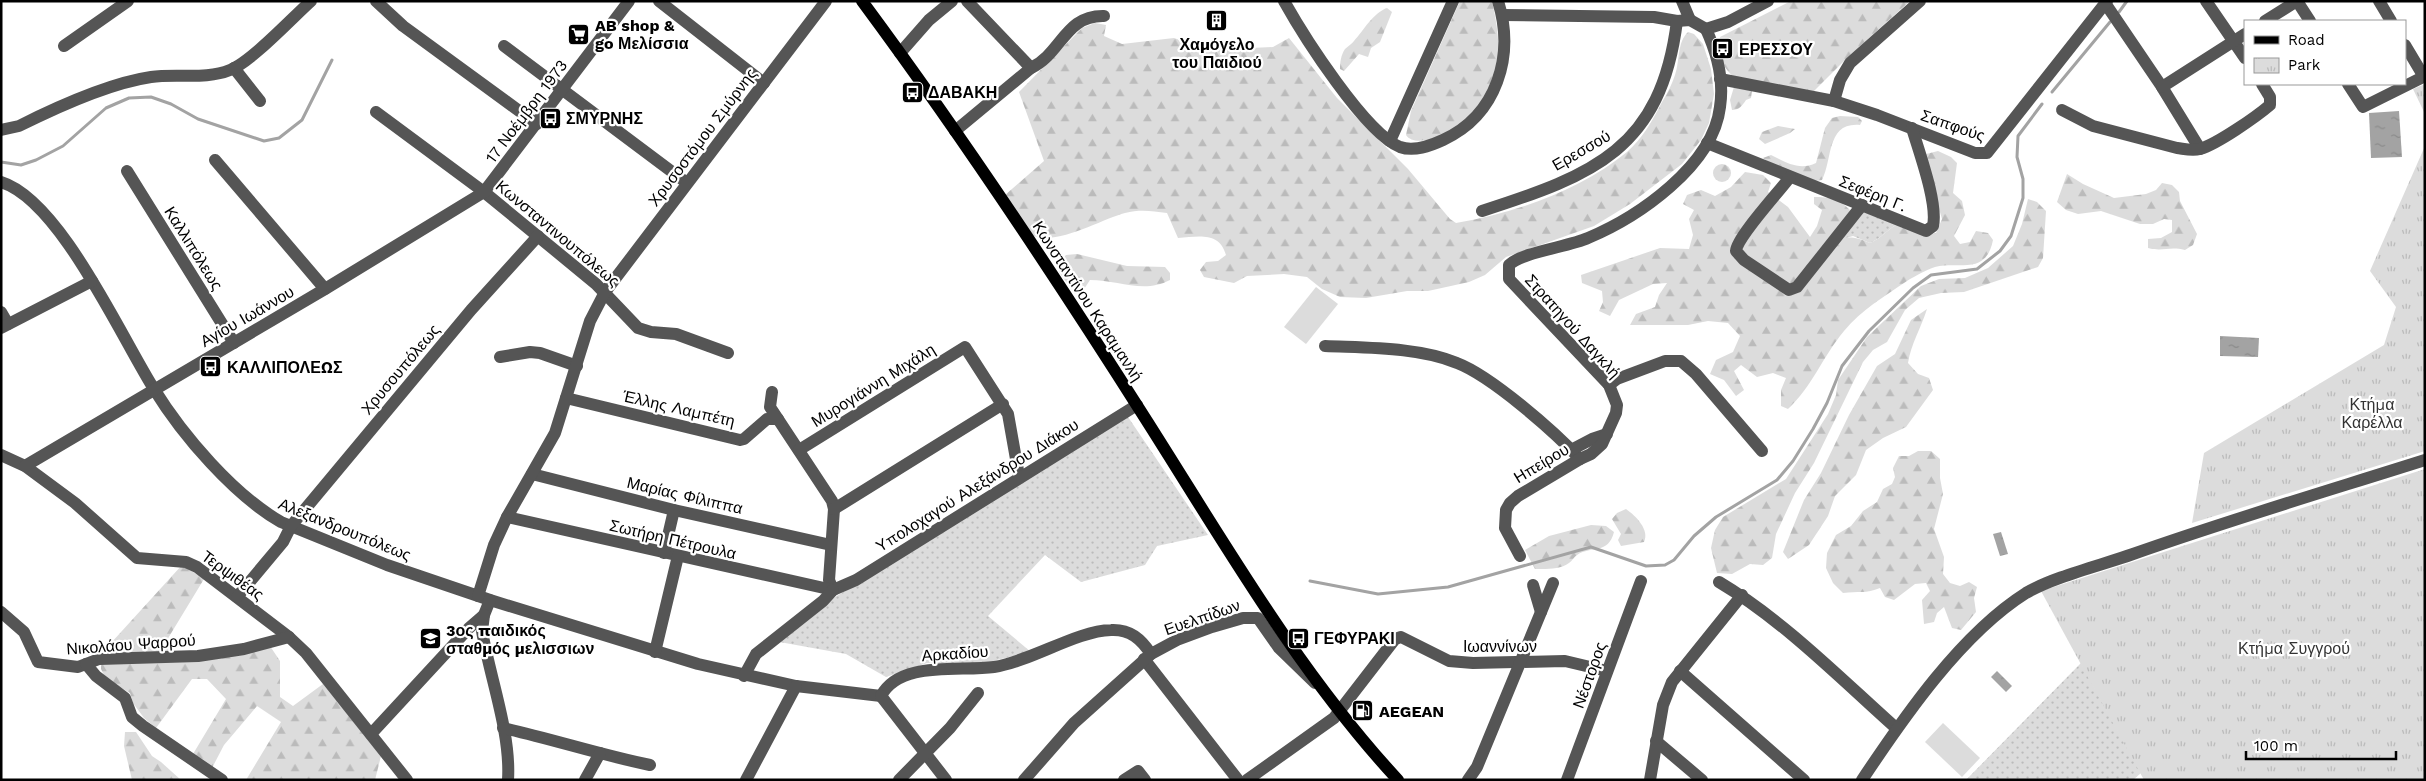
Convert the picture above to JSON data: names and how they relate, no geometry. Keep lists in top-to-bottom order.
{
  "streets": {
    "main road": ["Κωνσταντίνου Καραμανλή"],
    "street": [
      "17 Νοέμβρη 1973",
      "Σαπφούς",
      "Χρυσοστόμου Σμύρνης",
      "Ερεσσού",
      "Σεφέρη Γ.",
      "Κωνσταντινουπόλεως",
      "Καλλιπόλεως",
      "Αγίου Ιωάννου",
      "Στρατηγού Δαγκλή",
      "Χρυσουπόλεως",
      "Μυρογιάννη Μιχάλη",
      "Έλλης Λαμπέτη",
      "Ηπείρου",
      "Υπολοχαγού Αλεξάνδρου Διάκου",
      "Μαρίας Φίλιππα",
      "Αλεξανδρουπόλεως",
      "Σωτήρη Πέτρουλα",
      "Τερψιθέας",
      "Ευελπίδων",
      "Νικολάου Ψαρρού",
      "Ιωαννίνων",
      "Αρκαδίου",
      "Νέστορος"
    ]
  },
  "crossings": [
    ["17 Νοέμβρη 1973", "Κωνσταντινουπόλεως"],
    ["17 Νοέμβρη 1973", "Αγίου Ιωάννου"],
    ["Σαπφούς", "Σεφέρη Γ."],
    ["Σαπφούς", "Στρατηγού Δαγκλή"],
    ["Χρυσοστόμου Σμύρνης", "Κωνσταντινουπόλεως"],
    ["Χρυσοστόμου Σμύρνης", "Έλλης Λαμπέτη"],
    ["Χρυσοστόμου Σμύρνης", "Μαρίας Φίλιππα"],
    ["Χρυσοστόμου Σμύρνης", "Αλεξανδρουπόλεως"],
    ["Χρυσοστόμου Σμύρνης", "Σωτήρη Πέτρουλα"],
    ["Σεφέρη Γ.", "Στρατηγού Δαγκλή"],
    ["Κωνσταντινουπόλεως", "Αγίου Ιωάννου"],
    ["Κωνσταντινουπόλεως", "Χρυσουπόλεως"],
    ["Καλλιπόλεως", "Αγίου Ιωάννου"],
    ["Κωνσταντίνου Καραμανλή", "Υπολοχαγού Αλεξάνδρου Διάκου"],
    ["Κωνσταντίνου Καραμανλή", "Ευελπίδων"],
    ["Κωνσταντίνου Καραμανλή", "Ιωαννίνων"],
    ["Αγίου Ιωάννου", "Αλεξανδρουπόλεως"],
    ["Αγίου Ιωάννου", "Τερψιθέας"],
    ["Στρατηγού Δαγκλή", "Ηπείρου"],
    ["Χρυσουπόλεως", "Αλεξανδρουπόλεως"],
    ["Χρυσουπόλεως", "Τερψιθέας"],
    ["Υπολοχαγού Αλεξάνδρου Διάκου", "Σωτήρη Πέτρουλα"],
    ["Τερψιθέας", "Νικολάου Ψαρρού"],
    ["Ευελπίδων", "Αρκαδίου"],
    ["Ιωαννίνων", "Νέστορος"]
  ],
  "parks": ["Κτήμα Καρέλλα", "Κτήμα Συγγρού"],
  "places": {
    "building": ["Χαμόγελο του Παιδιού"],
    "supermarket": ["AB shop & go Μελίσσια"],
    "bus stop": [
      "ΕΡΕΣΣΟΥ",
      "ΔΑΒΑΚΗ",
      "ΣΜΥΡΝΗΣ",
      "ΚΑΛΛΙΠΟΛΕΩΣ",
      "ΓΕΦΥΡΑΚΙ"
    ],
    "school or university": ["3ος παιδικός σταθμός μελισσιων"],
    "fuel station": ["AEGEAN"]
  },
  "legend": ["Road", "Park"],
  "scale_bar": "100 m"
}
